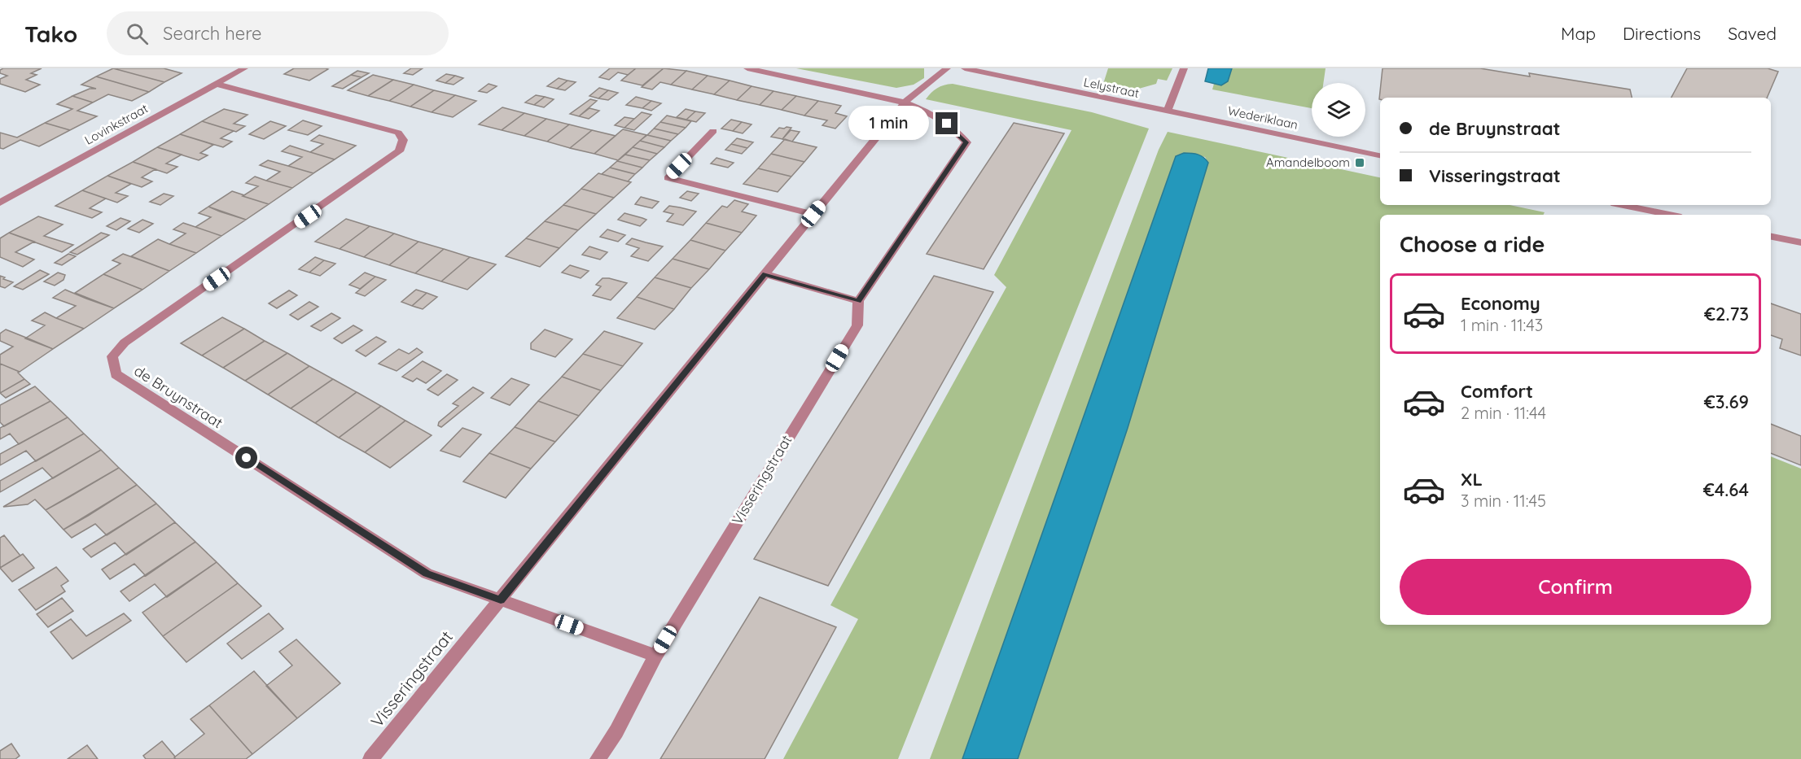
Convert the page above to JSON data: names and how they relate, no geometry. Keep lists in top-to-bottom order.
{
  "streets": {
    "street": [
      "Lelystraat",
      "Wederiklaan",
      "Lovinkstraat",
      "de Bruynstraat",
      "Visseringstraat"
    ]
  },
  "crossings": [
    ["Lelystraat", "Wederiklaan"],
    ["Lovinkstraat", "de Bruynstraat"],
    ["de Bruynstraat", "Visseringstraat"]
  ],
  "places": {
    "transit": ["Amandelboom"]
  },
  "page": {
    "header": "Tako",
    "search": "Search here",
    "nav": ["Map", "Directions", "Saved"],
    "banner": ["de Bruynstraat", "Visseringstraat"],
    "bubble": "1 min",
    "heading": "Choose a ride",
    "list": [
      {
        "name": "Economy",
        "note": "1 min · 11:43",
        "value": "€2.73"
      },
      {
        "name": "Comfort",
        "note": "2 min · 11:44",
        "value": "€3.69"
      },
      {
        "name": "XL",
        "note": "3 min · 11:45",
        "value": "€4.64"
      }
    ],
    "buttons": "Confirm"
  }
}
